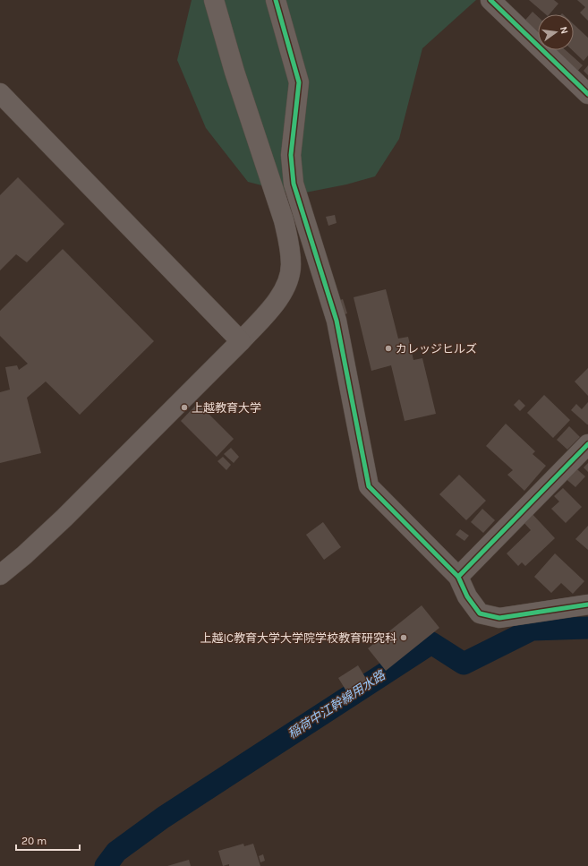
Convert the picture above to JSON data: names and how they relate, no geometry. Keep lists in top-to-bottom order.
{
  "water": ["稲荷中江幹線用水路"],
  "places": ["カレッジヒルズ", "上越教育大学", "上越IC教育大学大学院学校教育研究科"],
  "scale_bar": "20 m",
  "north": "right"
}
